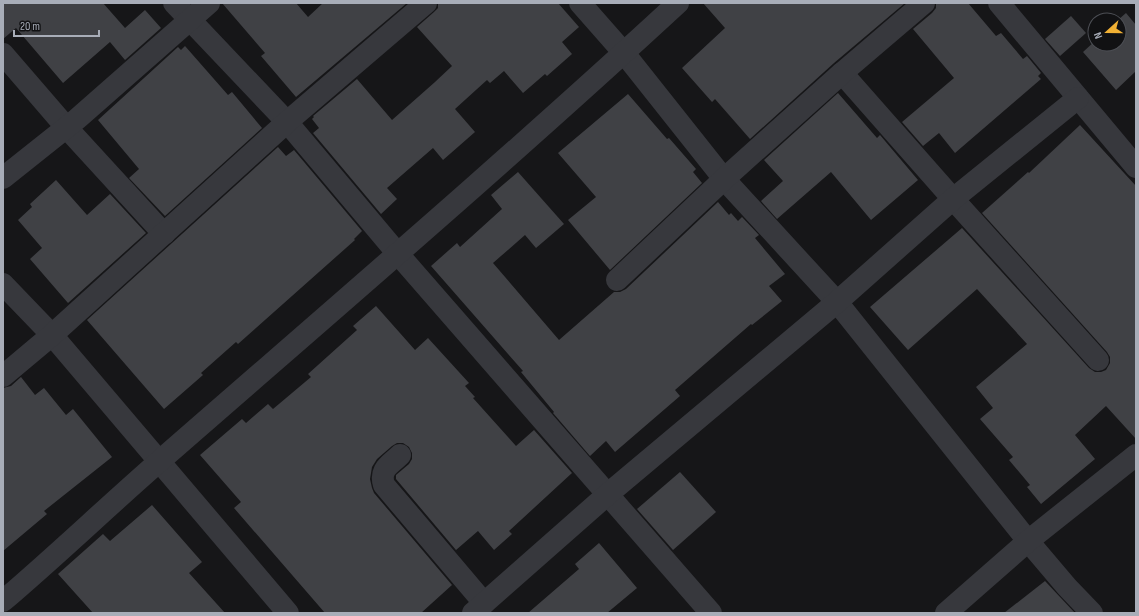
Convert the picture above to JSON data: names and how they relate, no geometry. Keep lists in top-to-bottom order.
{
  "scale_bar": "20 m",
  "north": "left"
}
